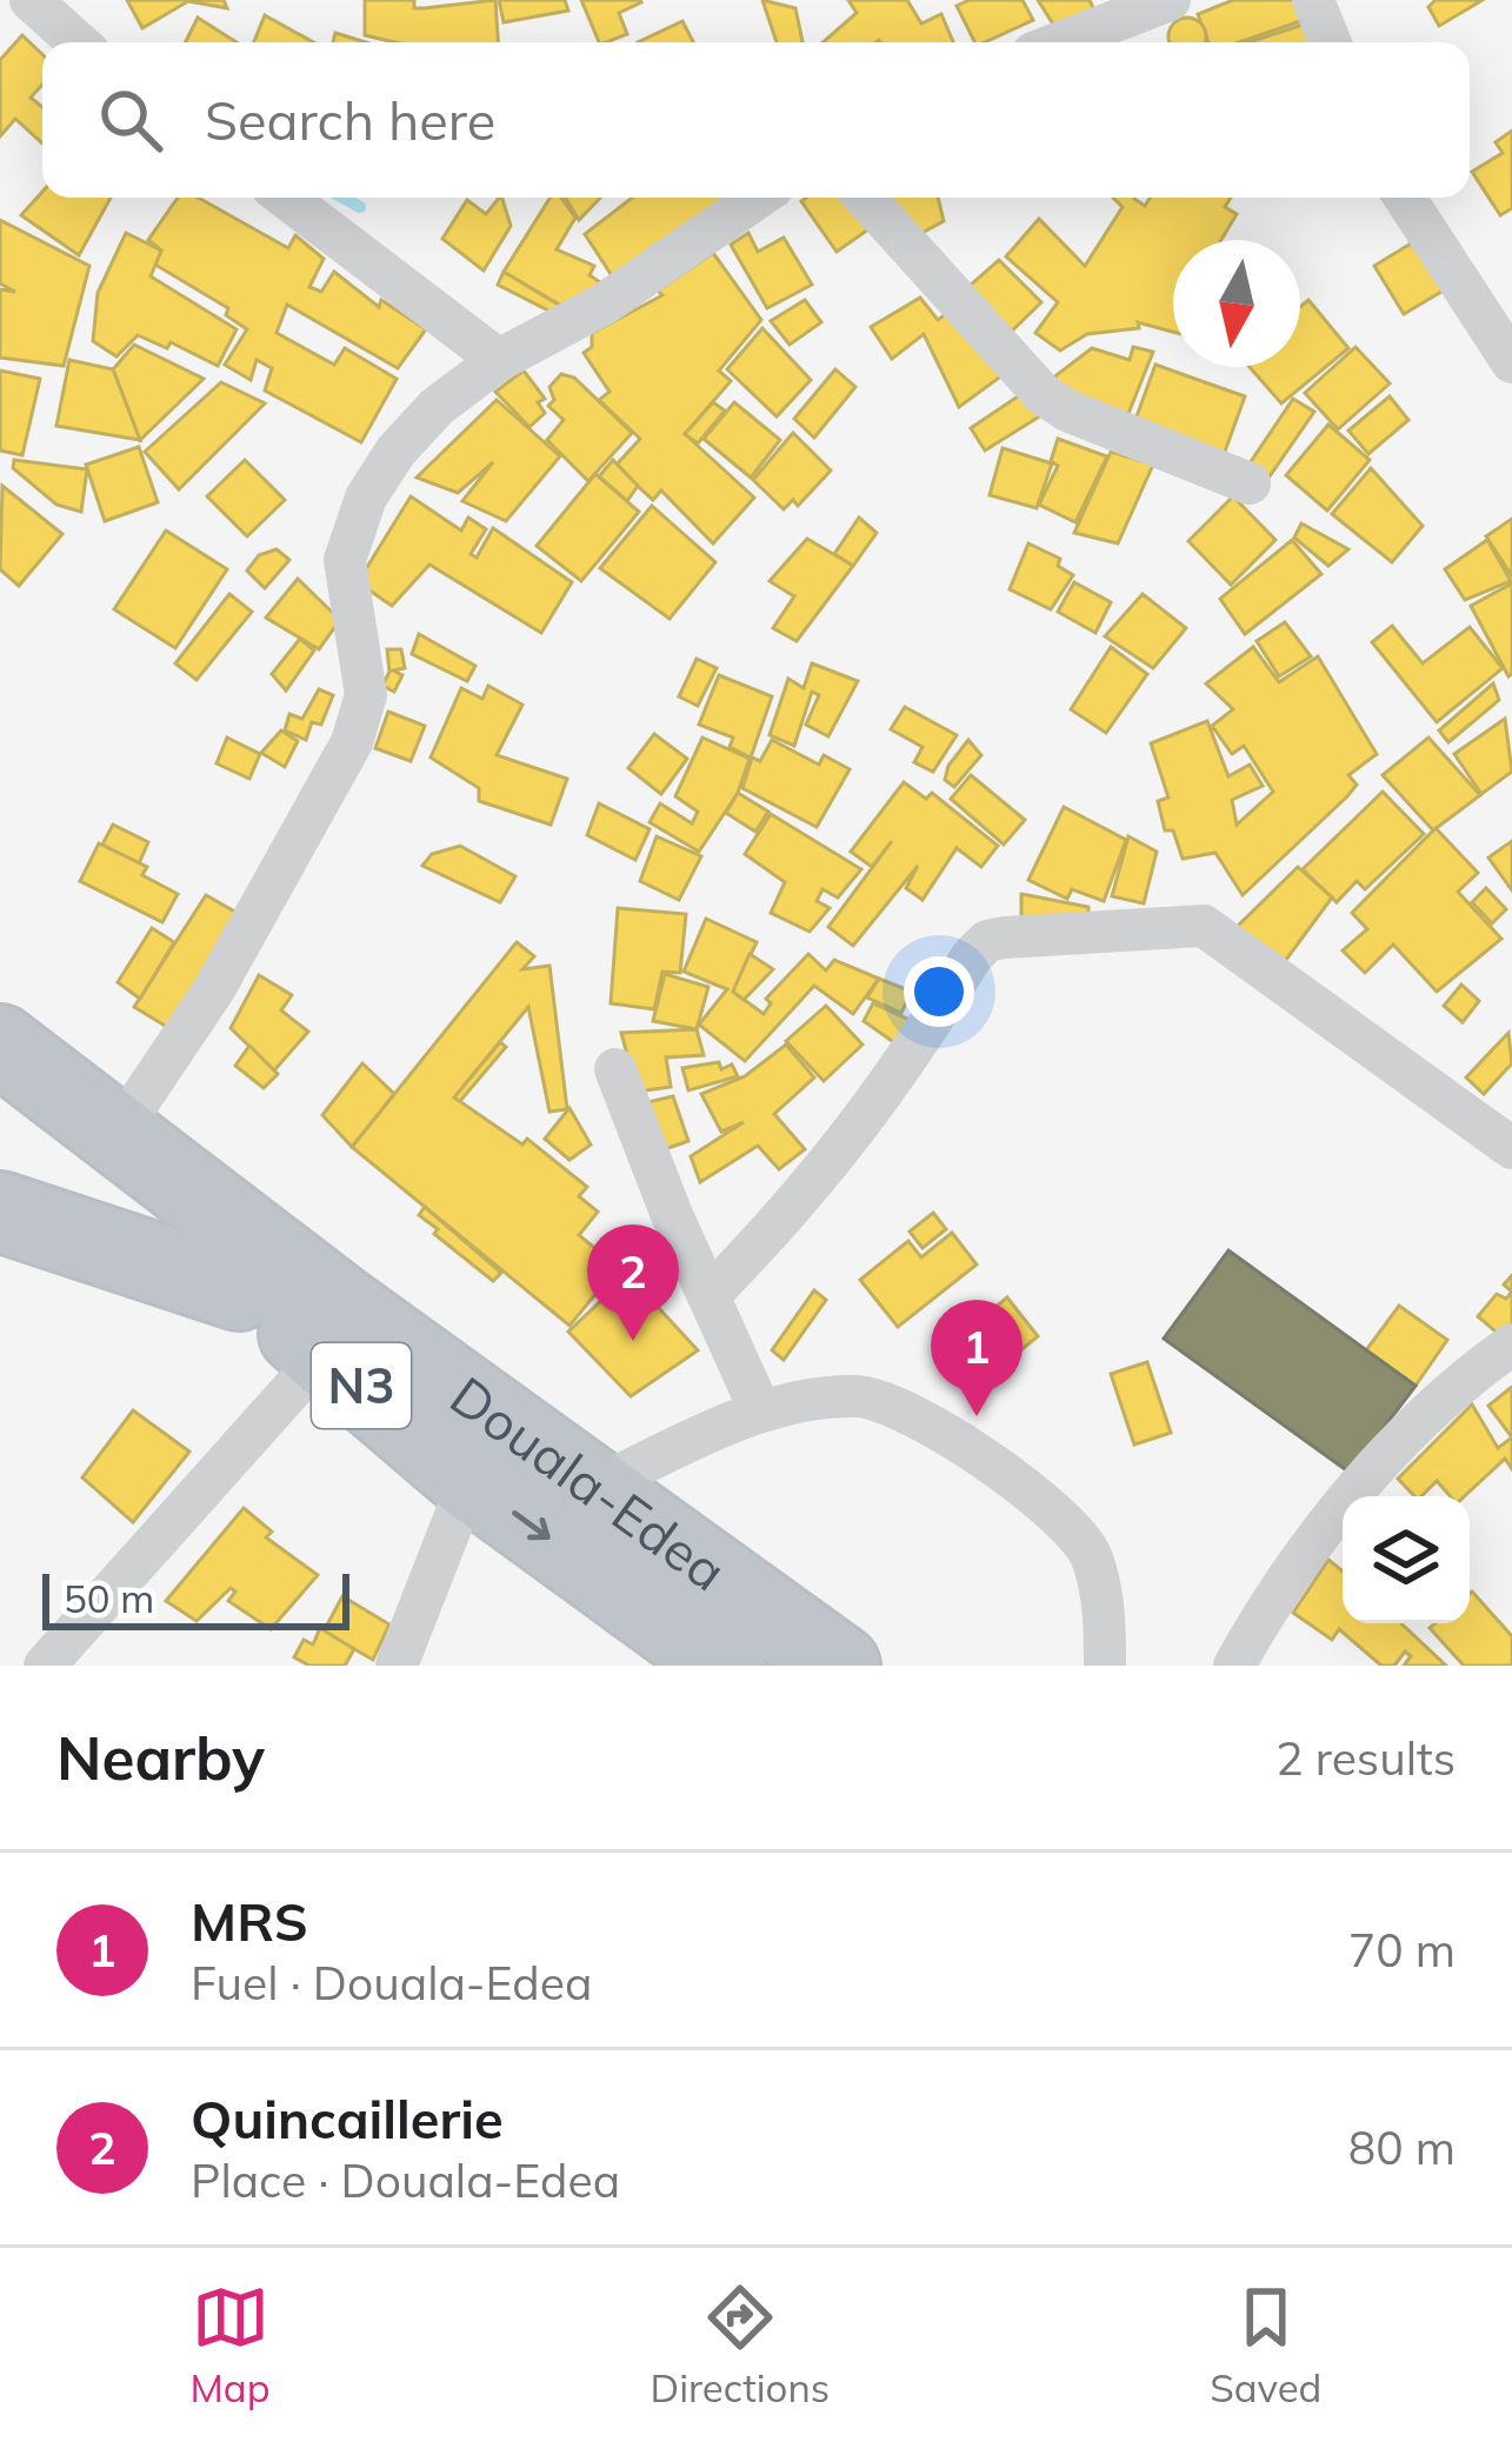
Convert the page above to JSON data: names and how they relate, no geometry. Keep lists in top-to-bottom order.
{
  "streets": {
    "highway": ["N3", "Douala-Edea"]
  },
  "scale_bar": "50 m",
  "north": "bottom",
  "page": {
    "search": "Search here",
    "pins": ["2", "1"],
    "scale": "50 m",
    "heading": ["Nearby", "2 results"],
    "list": [
      {
        "mark": "1",
        "name": "MRS",
        "note": "Fuel · Douala-Edea",
        "value": "70 m"
      },
      {
        "mark": "2",
        "name": "Quincaillerie",
        "note": "Place · Douala-Edea",
        "value": "80 m"
      }
    ],
    "nav": ["Map", "Directions", "Saved"]
  }
}
